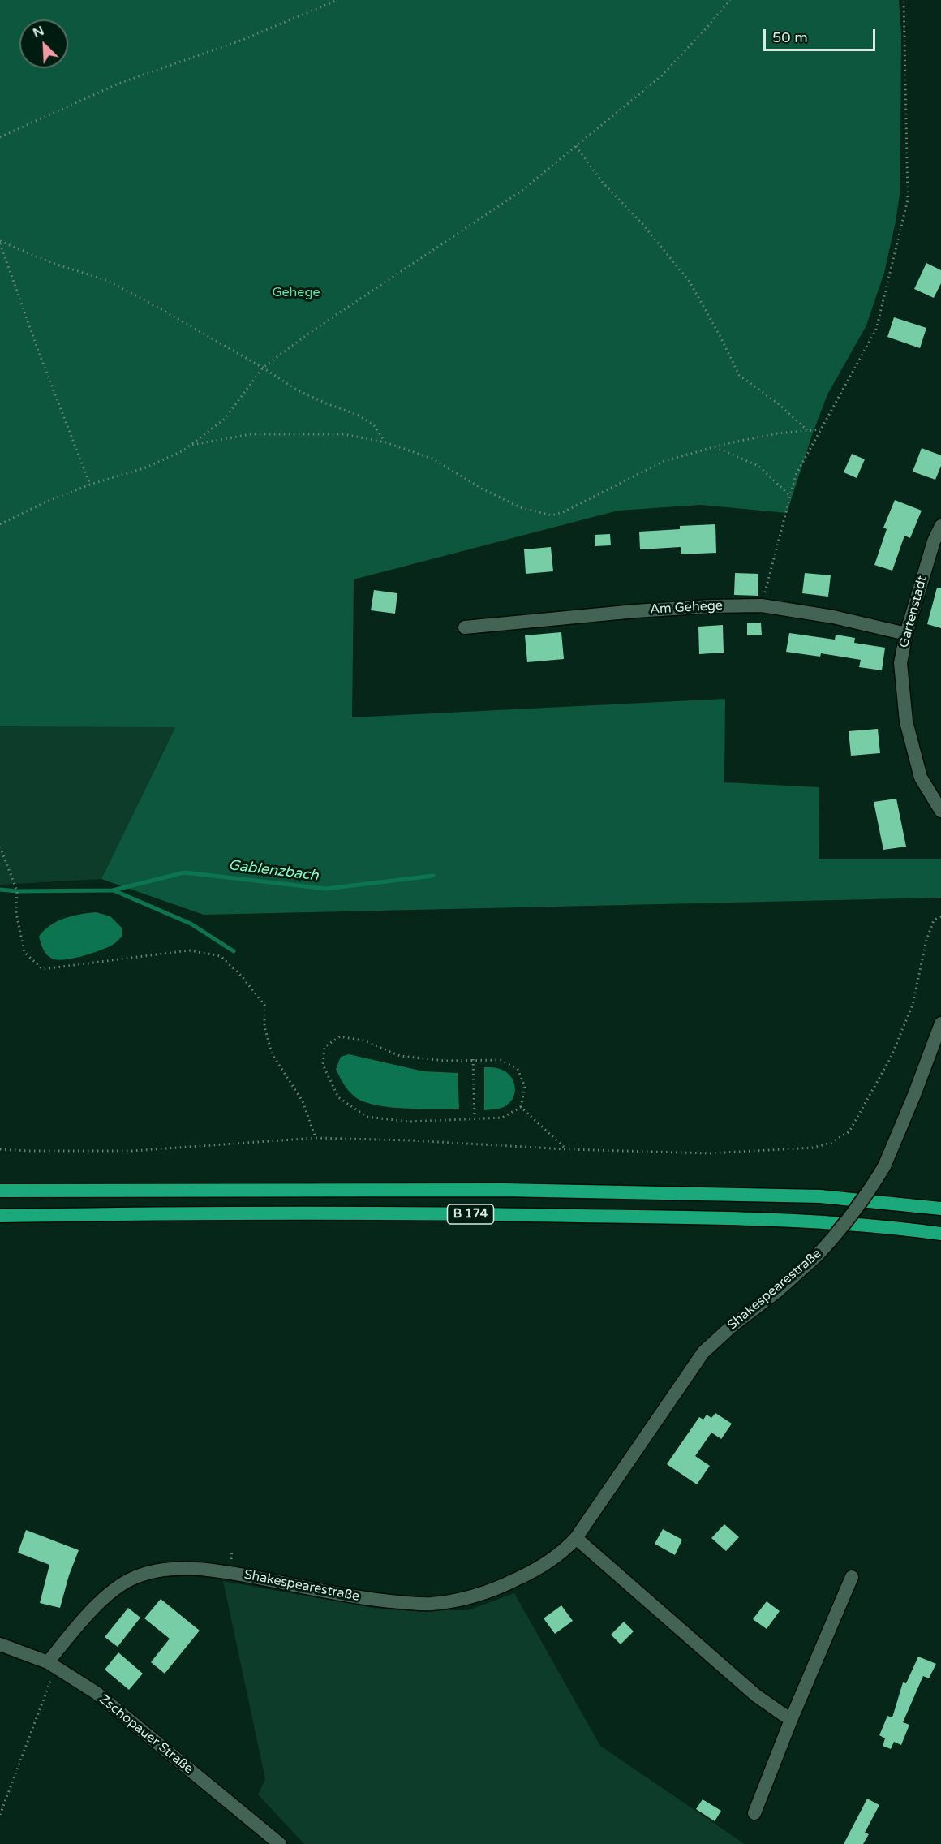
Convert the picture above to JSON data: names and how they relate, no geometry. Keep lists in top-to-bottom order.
{
  "streets": {
    "highway": ["B 174"],
    "street": [
      "Am Gehege",
      "Gartenstadt",
      "Shakespearestraße",
      "Zschopauer Straße"
    ]
  },
  "crossings": [
    ["Am Gehege", "Gartenstadt"],
    ["Shakespearestraße", "Zschopauer Straße"]
  ],
  "water": ["Gablenzbach"],
  "parks": ["Gehege"],
  "scale_bar": "50 m",
  "north": "top left"
}
